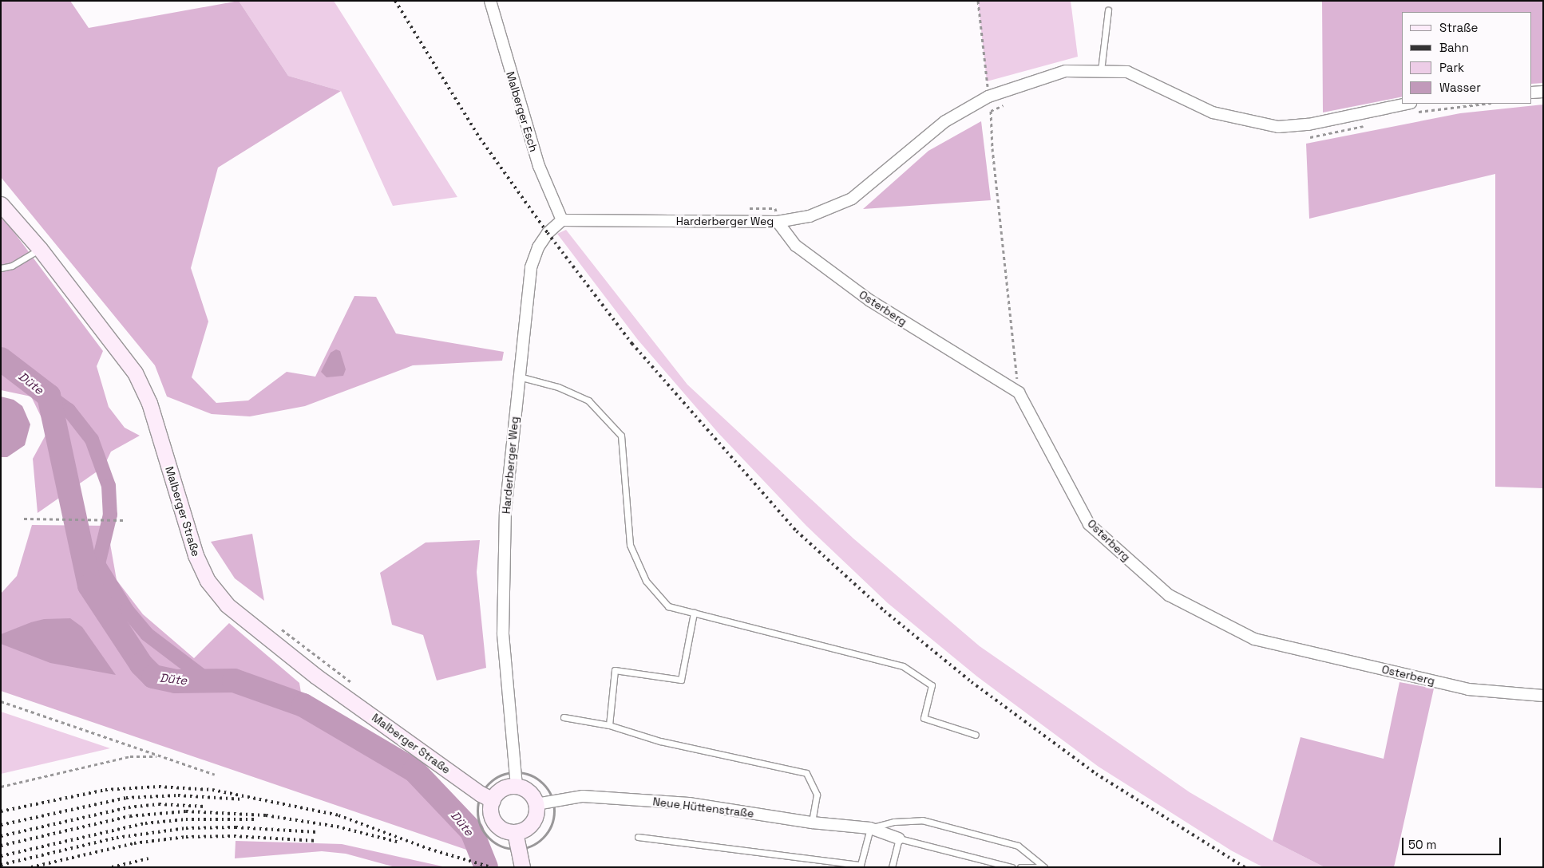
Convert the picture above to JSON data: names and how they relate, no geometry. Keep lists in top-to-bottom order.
{
  "streets": {
    "street": [
      "Malberger Esch",
      "Harderberger Weg",
      "Osterberg",
      "Malberger Straße",
      "Neue Hüttenstraße"
    ]
  },
  "crossings": [
    ["Malberger Esch", "Harderberger Weg"],
    ["Harderberger Weg", "Osterberg"],
    ["Harderberger Weg", "Malberger Straße"],
    ["Harderberger Weg", "Neue Hüttenstraße"],
    ["Malberger Straße", "Neue Hüttenstraße"]
  ],
  "water": ["Düte"],
  "legend": [
    "Straße",
    "Bahn",
    "Park",
    "Wasser"
  ],
  "scale_bar": "50 m"
}
